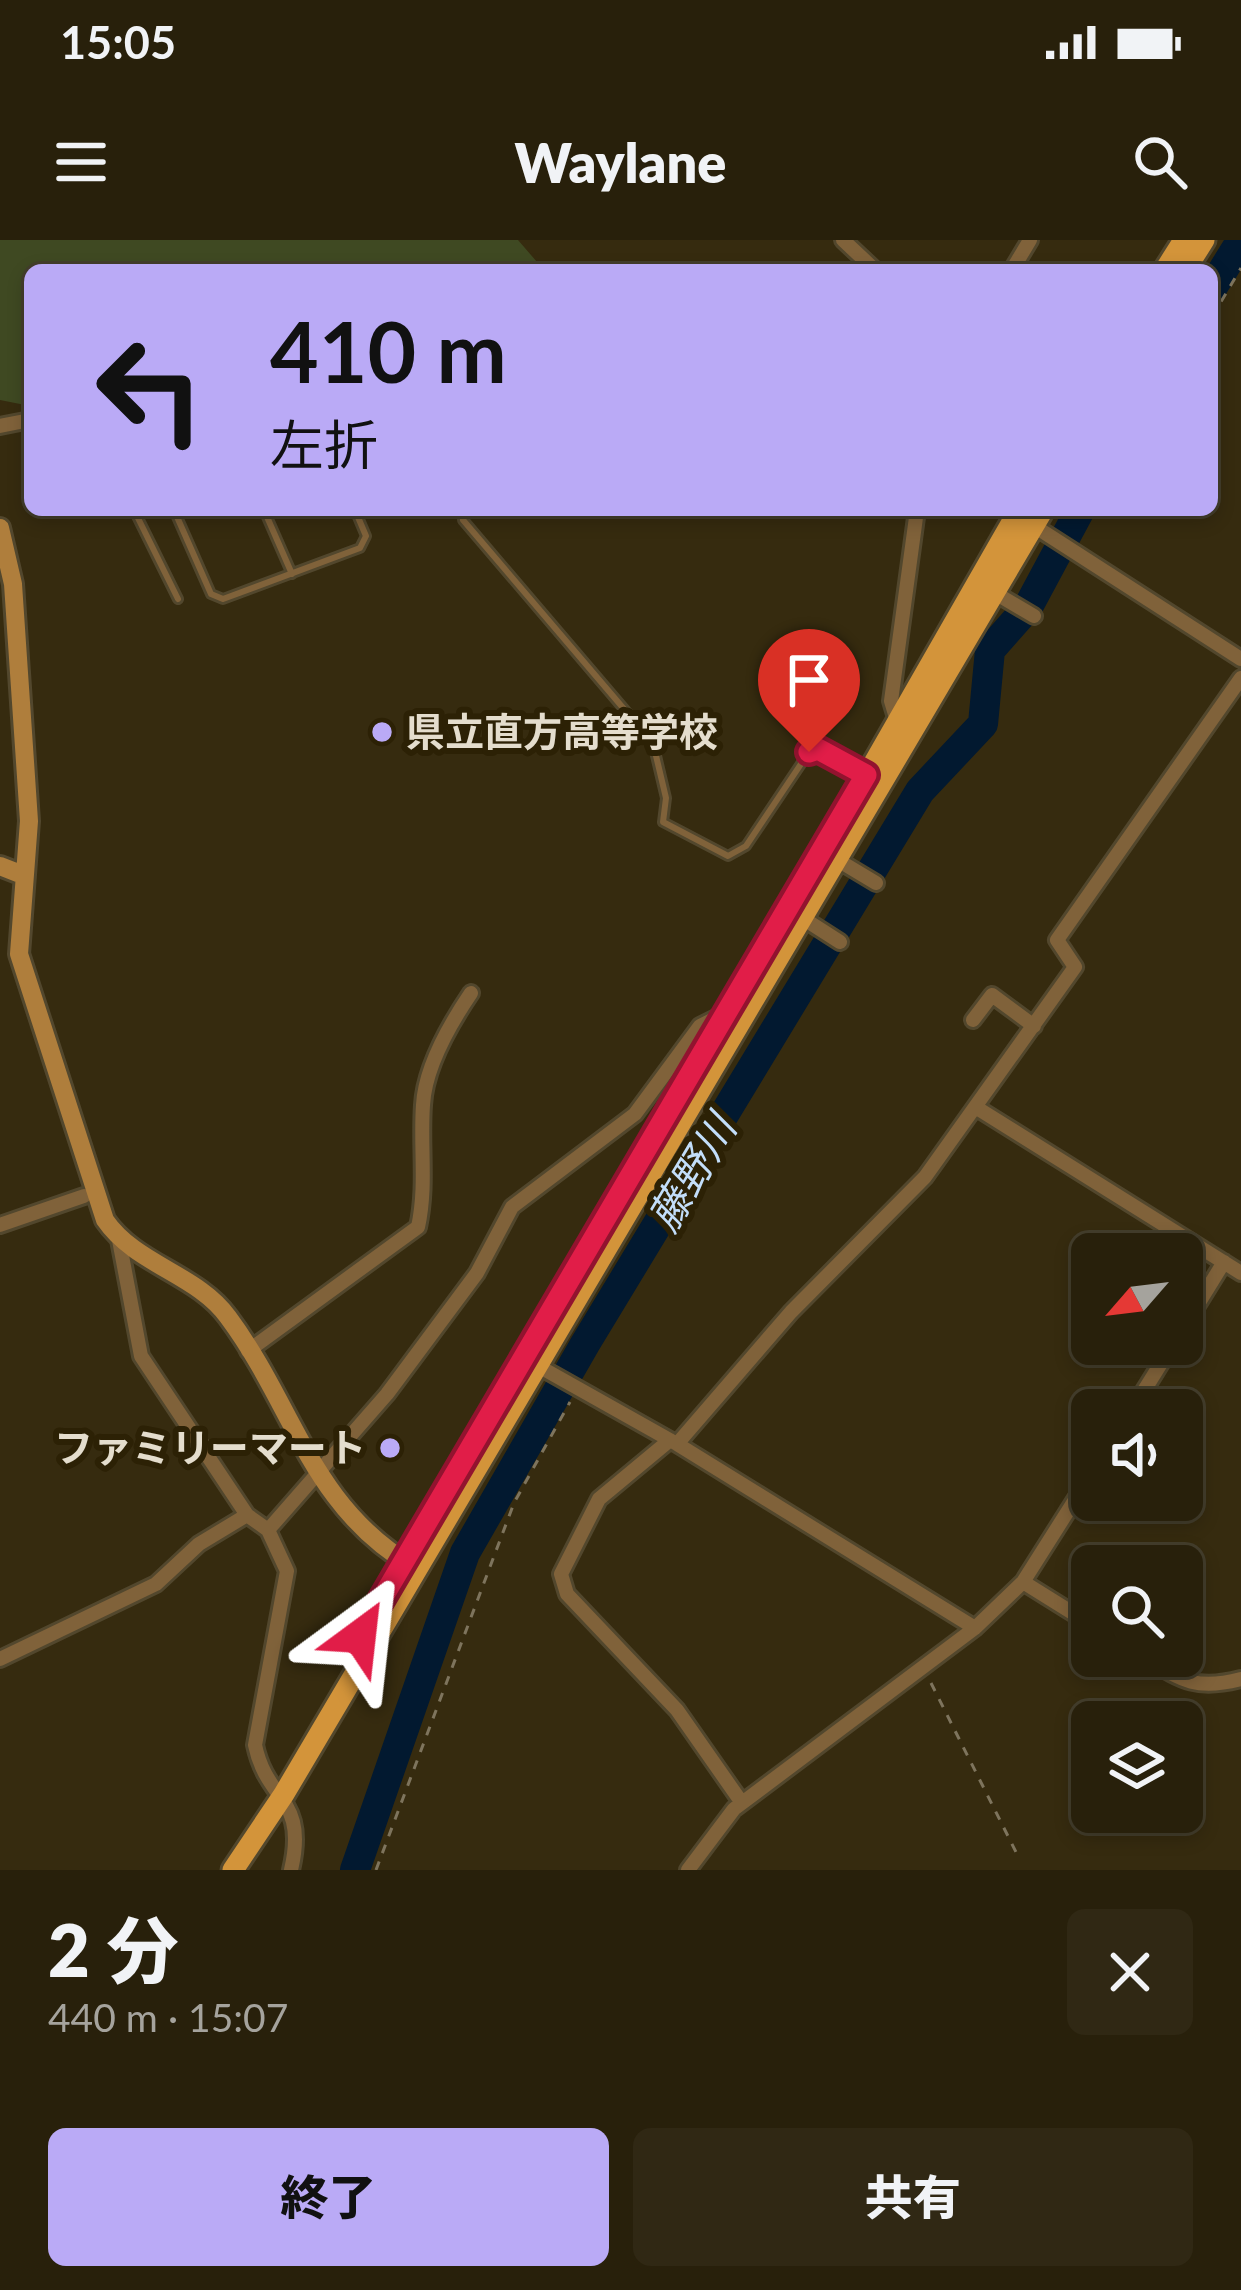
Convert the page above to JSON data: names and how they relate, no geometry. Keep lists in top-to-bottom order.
{
  "water": ["藤野川"],
  "places": ["県立直方高等学校", "ファミリーマート"],
  "north": "bottom left",
  "page": {
    "status": "15:05",
    "header": "Waylane",
    "turn": ["410 m", "左折"],
    "heading": ["2 分", "440 m · 15:07"],
    "buttons": ["終了", "共有"]
  }
}
